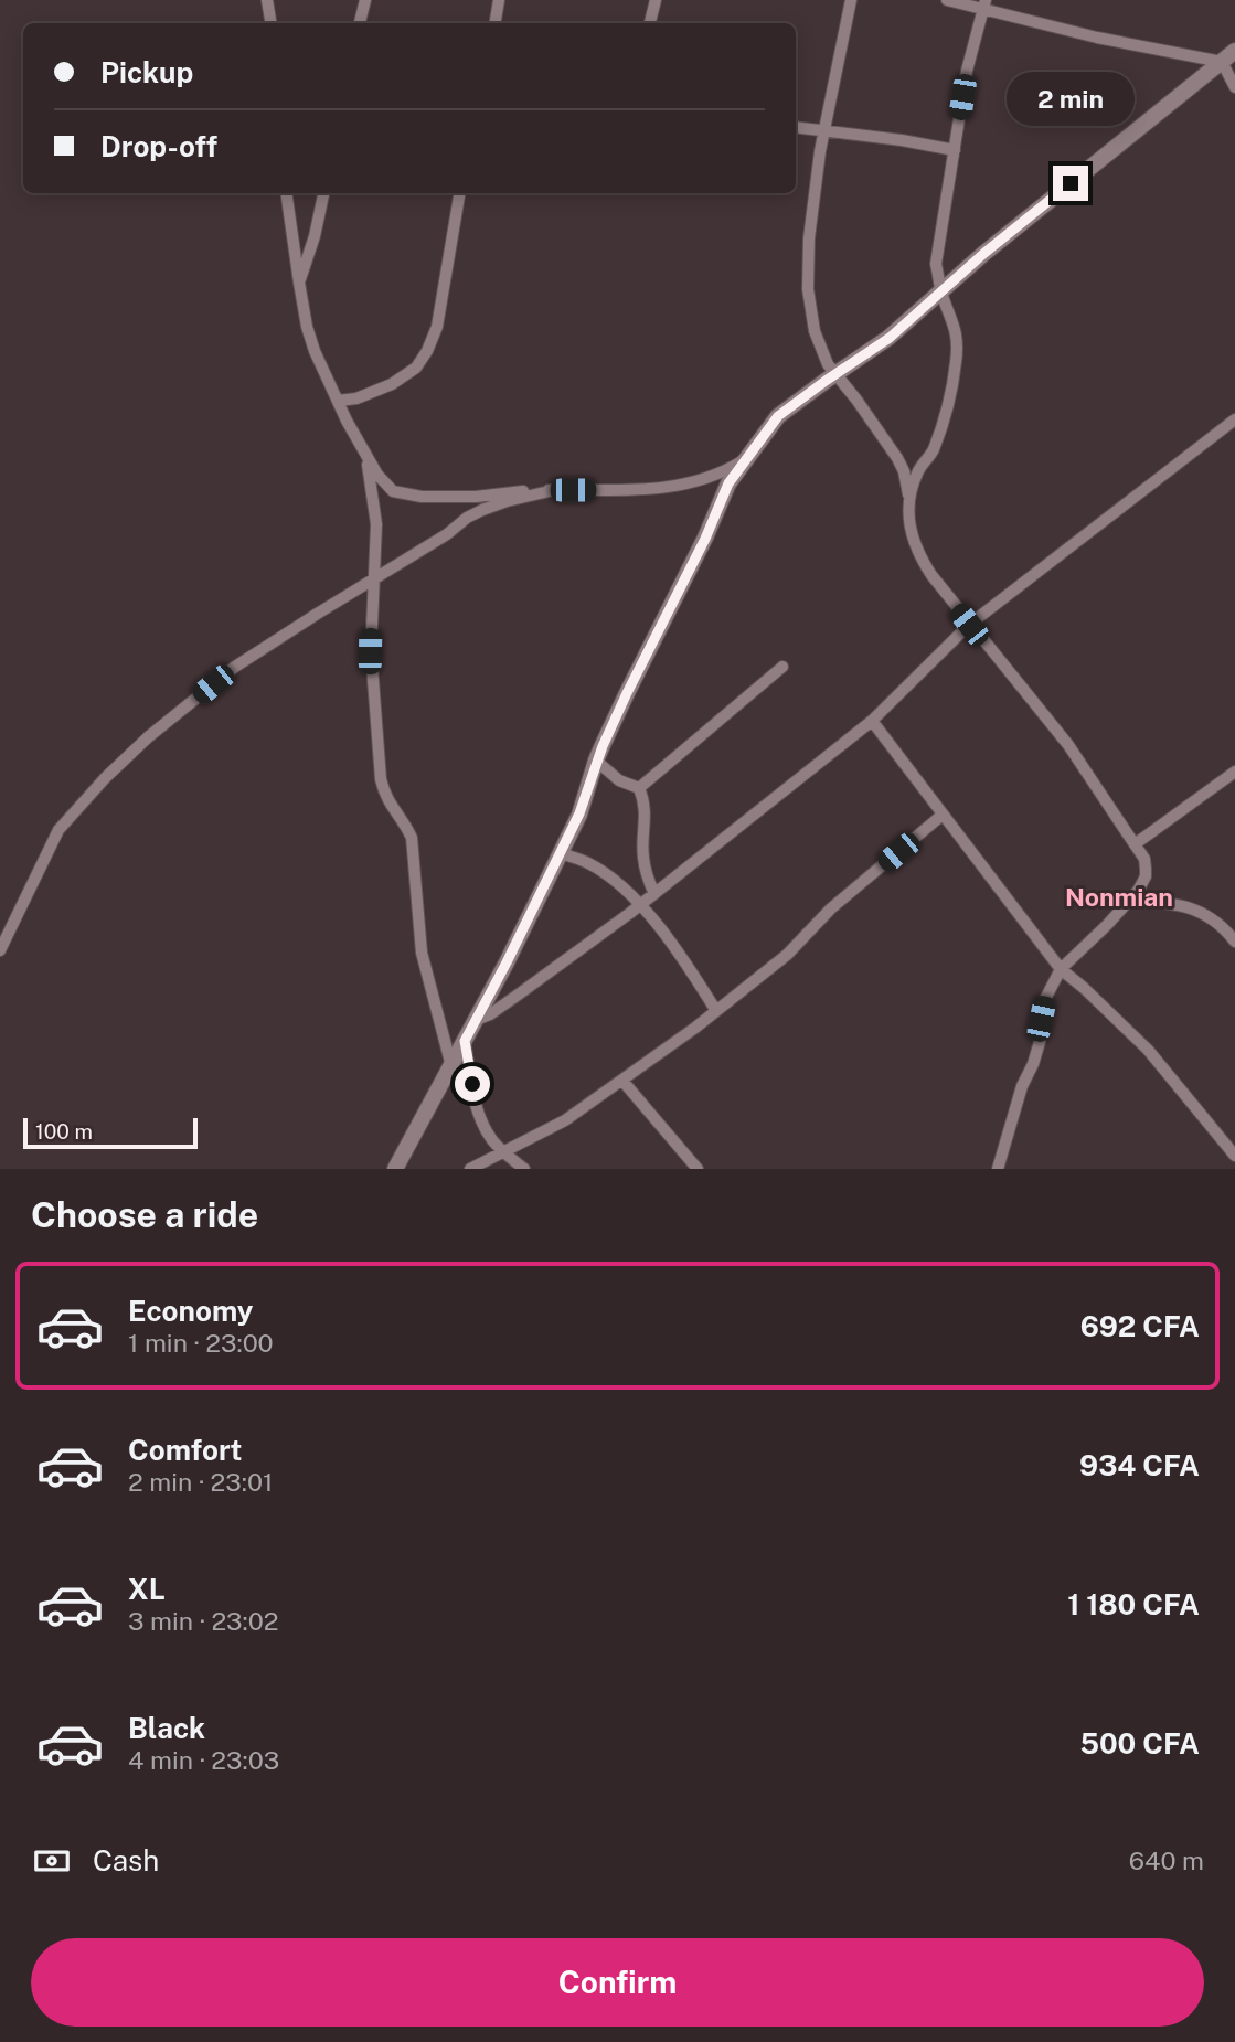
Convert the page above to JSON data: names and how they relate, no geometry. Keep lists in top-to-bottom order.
{
  "districts": ["Nonmian"],
  "scale_bar": "100 m",
  "page": {
    "banner": ["Pickup", "Drop-off"],
    "bubble": "2 min",
    "scale": "100 m",
    "heading": "Choose a ride",
    "list": [
      {
        "name": "Economy",
        "note": "1 min · 23:00",
        "value": "692 CFA"
      },
      {
        "name": "Comfort",
        "note": "2 min · 23:01",
        "value": "934 CFA"
      },
      {
        "name": "XL",
        "note": "3 min · 23:02",
        "value": "1 180 CFA"
      },
      {
        "name": "Black",
        "note": "4 min · 23:03",
        "value": "500 CFA"
      }
    ],
    "pay": ["Cash", "640 m"],
    "buttons": "Confirm"
  }
}
